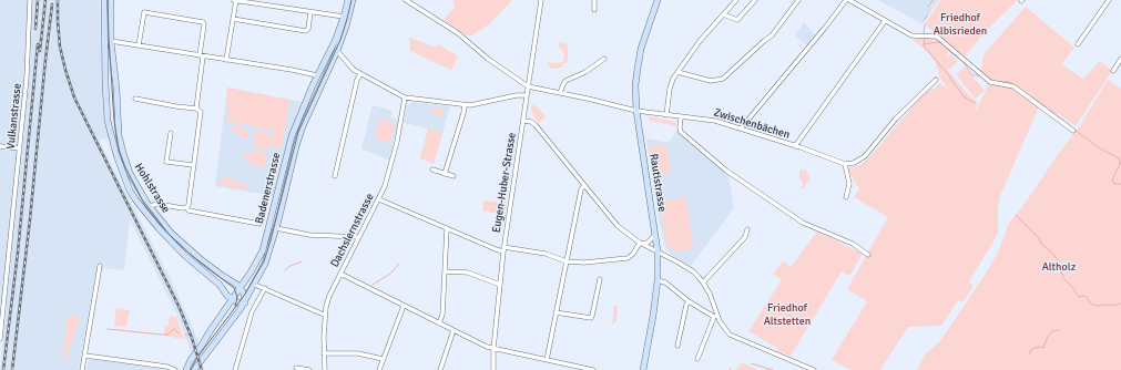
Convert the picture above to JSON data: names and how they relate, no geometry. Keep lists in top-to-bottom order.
{
  "streets": {
    "street": [
      "Vulkanstrasse",
      "Zwischenbächen",
      "Eugen-Huber-Strasse",
      "Rautistrasse",
      "Hohlstrasse",
      "Badenerstrasse",
      "Dachslernstrasse"
    ]
  },
  "crossings": [
    ["Zwischenbächen", "Eugen-Huber-Strasse"],
    ["Zwischenbächen", "Rautistrasse"],
    ["Hohlstrasse", "Badenerstrasse"]
  ],
  "parks": ["Friedhof Albisrieden", "Altholz", "Friedhof Altstetten"]
}
